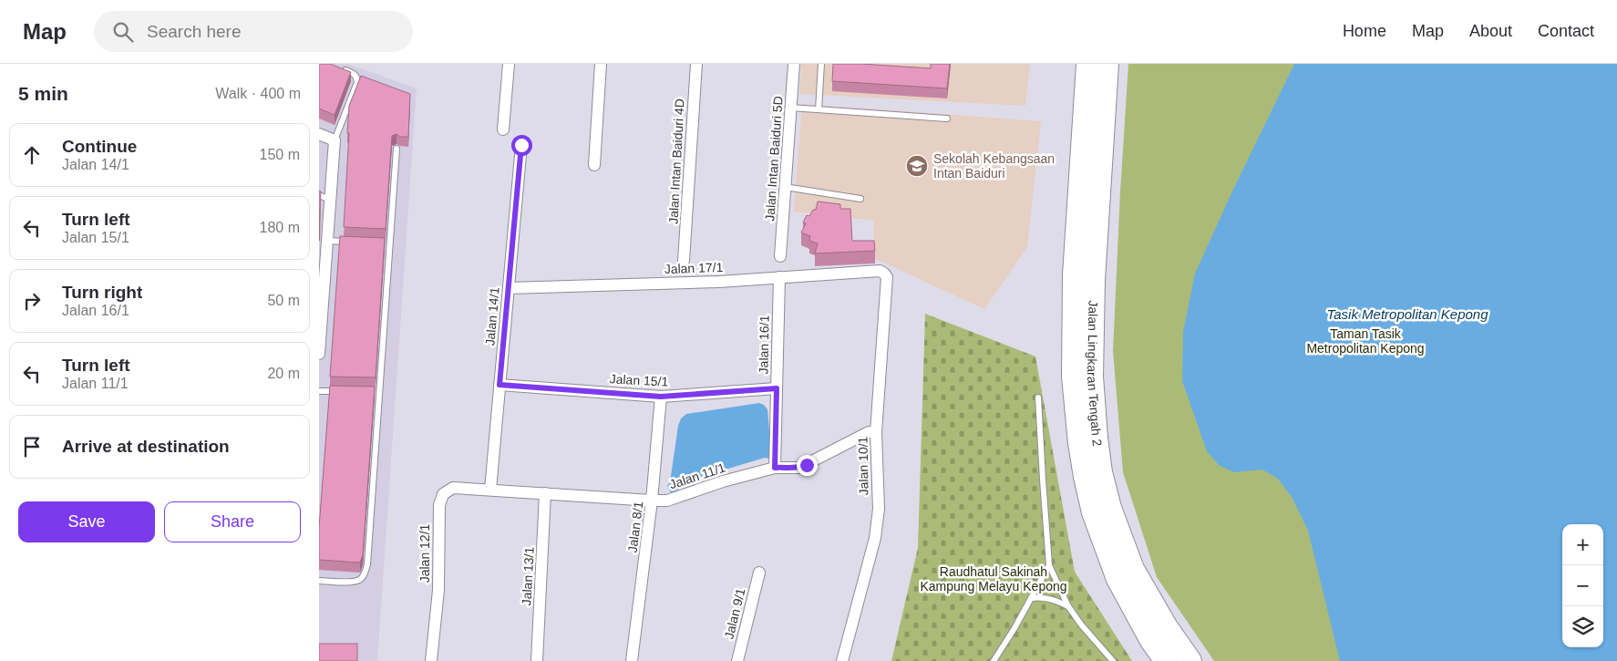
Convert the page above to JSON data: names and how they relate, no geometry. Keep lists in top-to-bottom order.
{
  "streets": {
    "highway": ["Jalan Lingkaran Tengah 2"],
    "street": [
      "Jalan Intan Baiduri 5D",
      "Jalan Intan Baiduri 4D",
      "Jalan 17/1",
      "Jalan 14/1",
      "Jalan 16/1",
      "Jalan 15/1",
      "Jalan 10/1",
      "Jalan 11/1",
      "Jalan 8/1",
      "Jalan 12/1",
      "Jalan 13/1",
      "Jalan 9/1"
    ]
  },
  "crossings": [
    ["Jalan 17/1", "Jalan 14/1"],
    ["Jalan 17/1", "Jalan 16/1"],
    ["Jalan 17/1", "Jalan 10/1"],
    ["Jalan 14/1", "Jalan 15/1"],
    ["Jalan 14/1", "Jalan 11/1"],
    ["Jalan 14/1", "Jalan 12/1"],
    ["Jalan 16/1", "Jalan 15/1"],
    ["Jalan 16/1", "Jalan 11/1"],
    ["Jalan 15/1", "Jalan 8/1"],
    ["Jalan 10/1", "Jalan 11/1"],
    ["Jalan 11/1", "Jalan 8/1"],
    ["Jalan 11/1", "Jalan 12/1"],
    ["Jalan 11/1", "Jalan 13/1"]
  ],
  "water": ["Tasik Metropolitan Kepong"],
  "parks": ["Taman Tasik Metropolitan Kepong", "Raudhatul Sakinah Kampung Melayu Kepong"],
  "places": {
    "school or university": ["Sekolah Kebangsaan Intan Baiduri"]
  },
  "page": {
    "header": "Map",
    "search": "Search here",
    "nav": [
      "Home",
      "Map",
      "About",
      "Contact"
    ],
    "heading": ["5 min", "Walk · 400 m"],
    "list": [
      ["Continue", "Jalan 14/1", "150 m"],
      ["Turn left", "Jalan 15/1", "180 m"],
      ["Turn right", "Jalan 16/1", "50 m"],
      ["Turn left", "Jalan 11/1", "20 m"],
      "Arrive at destination"
    ],
    "buttons": ["Save", "Share"],
    "map_buttons": ["+", "−"]
  }
}
